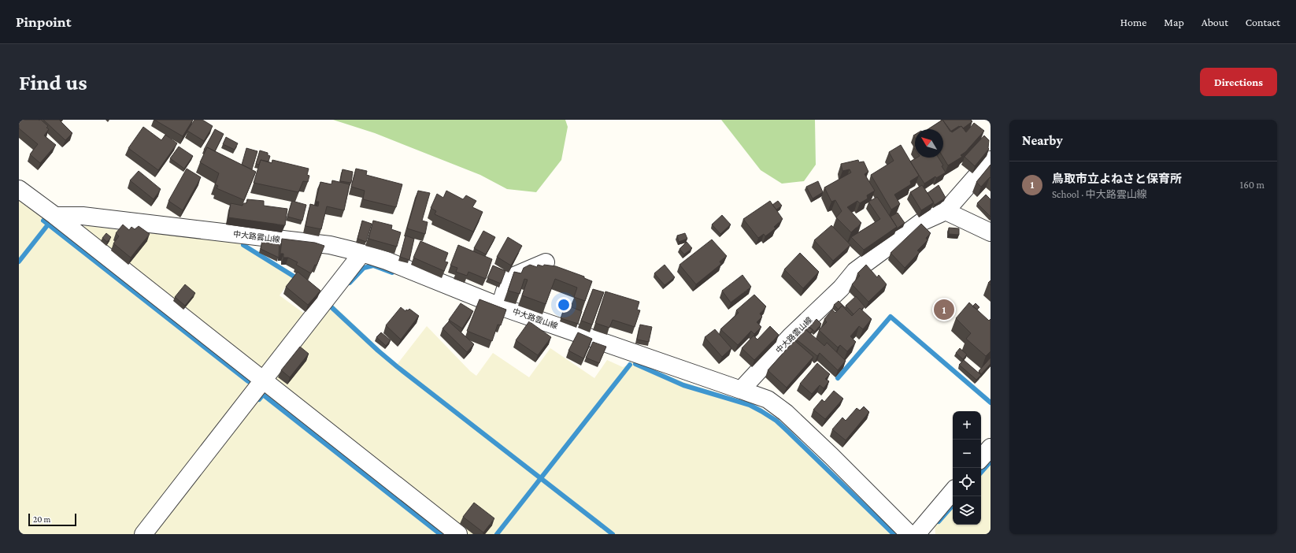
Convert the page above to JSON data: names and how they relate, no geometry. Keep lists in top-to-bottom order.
{
  "streets": {
    "street": ["中大路雲山線"]
  },
  "scale_bar": "20 m",
  "north": "top left",
  "page": {
    "header": "Pinpoint",
    "nav": [
      "Home",
      "Map",
      "About",
      "Contact"
    ],
    "buttons": "Directions",
    "title": "Find us",
    "heading": "Nearby",
    "list": [
      {
        "mark": "1",
        "name": "鳥取市立よねさと保育所",
        "note": "School · 中大路雲山線",
        "value": "160 m"
      }
    ],
    "pins": "1",
    "map_buttons": ["+", "−"],
    "scale": "20 m"
  }
}
